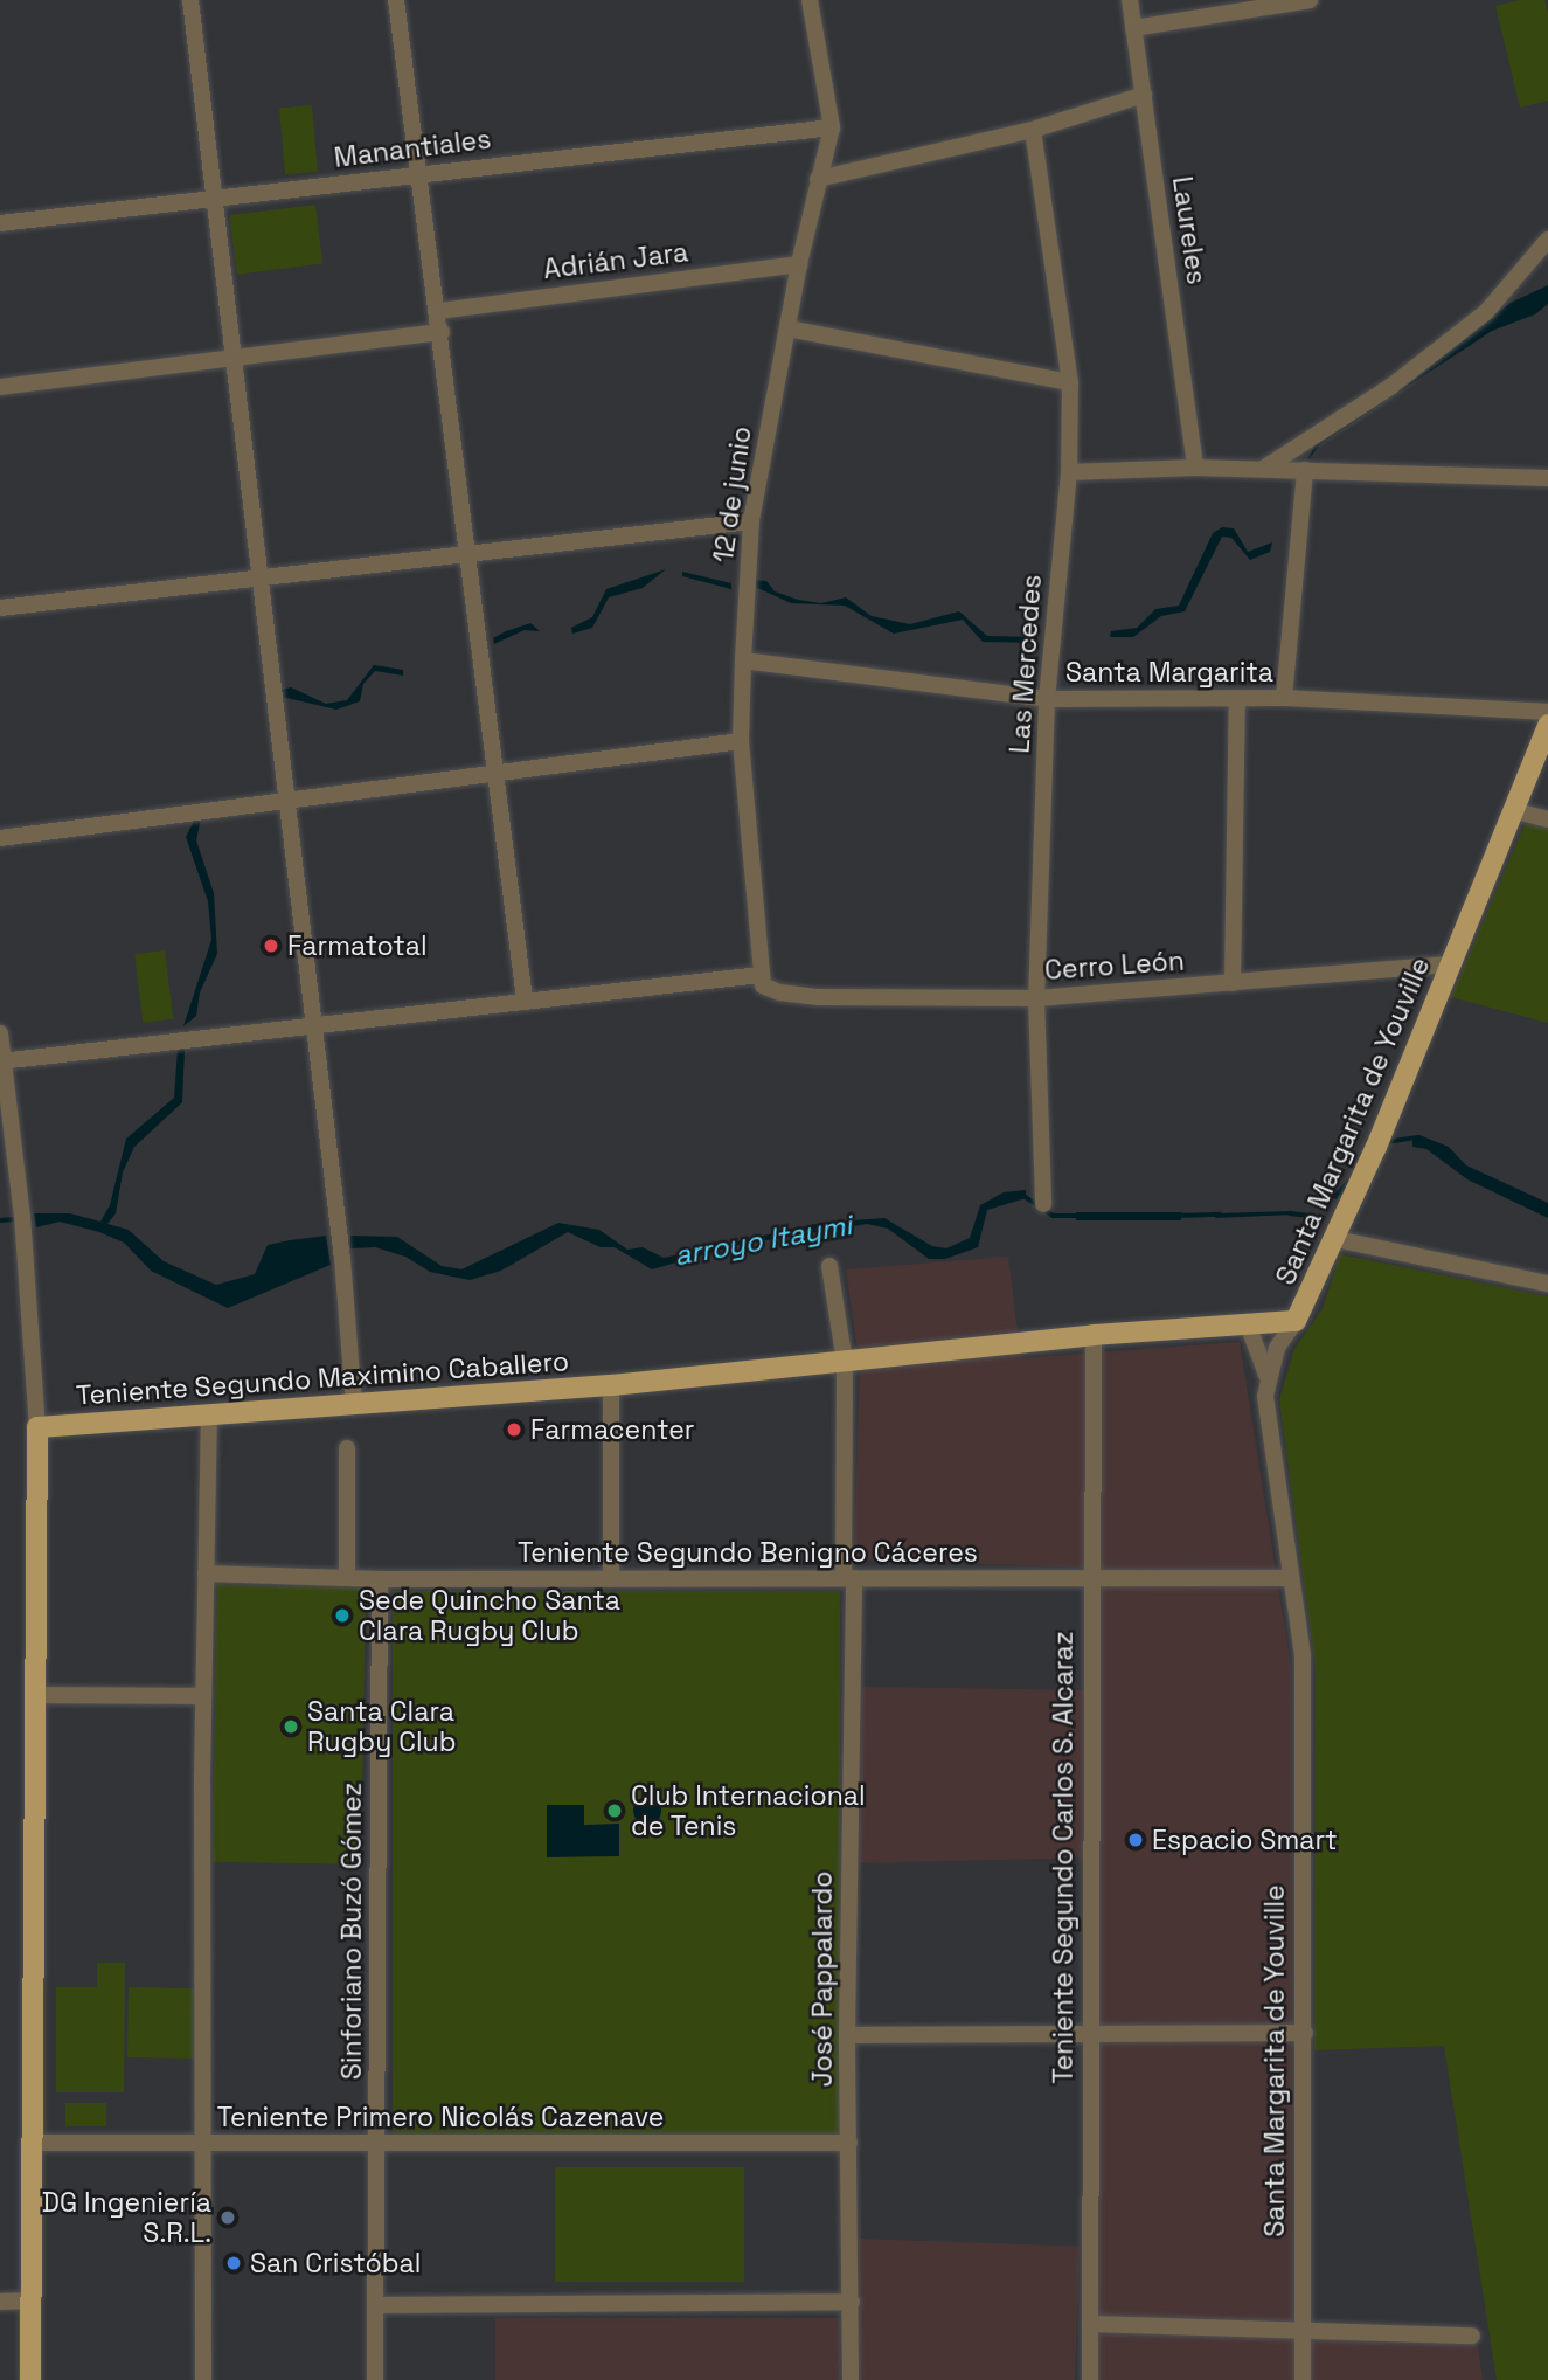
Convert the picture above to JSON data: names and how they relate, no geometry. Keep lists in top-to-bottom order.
{
  "streets": {
    "main road": ["Santa Margarita de Youville", "Teniente Segundo Maximino Caballero"],
    "street": [
      "Manantiales",
      "Laureles",
      "Adrián Jara",
      "12 de junio",
      "Las Mercedes",
      "Santa Margarita",
      "Cerro León",
      "Teniente Segundo Benigno Cáceres",
      "Teniente Segundo Carlos S. Alcaraz",
      "Sinforiano Buzó Gómez",
      "José Pappalardo",
      "Teniente Primero Nicolás Cazenave"
    ]
  },
  "crossings": [
    ["Manantiales", "12 de junio"],
    ["Adrián Jara", "12 de junio"],
    ["12 de junio", "Santa Margarita"],
    ["12 de junio", "Cerro León"],
    ["Las Mercedes", "Santa Margarita"],
    ["Las Mercedes", "Cerro León"],
    ["Cerro León", "Santa Margarita de Youville"],
    ["Santa Margarita de Youville", "Teniente Segundo Maximino Caballero"],
    ["Santa Margarita de Youville", "Teniente Segundo Benigno Cáceres"],
    ["Teniente Segundo Maximino Caballero", "Teniente Segundo Carlos S. Alcaraz"],
    ["Teniente Segundo Maximino Caballero", "José Pappalardo"],
    ["Teniente Segundo Benigno Cáceres", "Teniente Segundo Carlos S. Alcaraz"],
    ["Teniente Segundo Benigno Cáceres", "Sinforiano Buzó Gómez"],
    ["Teniente Segundo Benigno Cáceres", "José Pappalardo"],
    ["Sinforiano Buzó Gómez", "Teniente Primero Nicolás Cazenave"],
    ["José Pappalardo", "Teniente Primero Nicolás Cazenave"]
  ],
  "water": ["arroyo Itaymi"],
  "places": [
    "Farmatotal",
    "Farmacenter",
    "Sede Quincho Santa Clara Rugby Club",
    "Santa Clara Rugby Club",
    "Club Internacional de Tenis",
    "Espacio Smart",
    "DG Ingeniería S.R.L.",
    "San Cristóbal"
  ]
}
